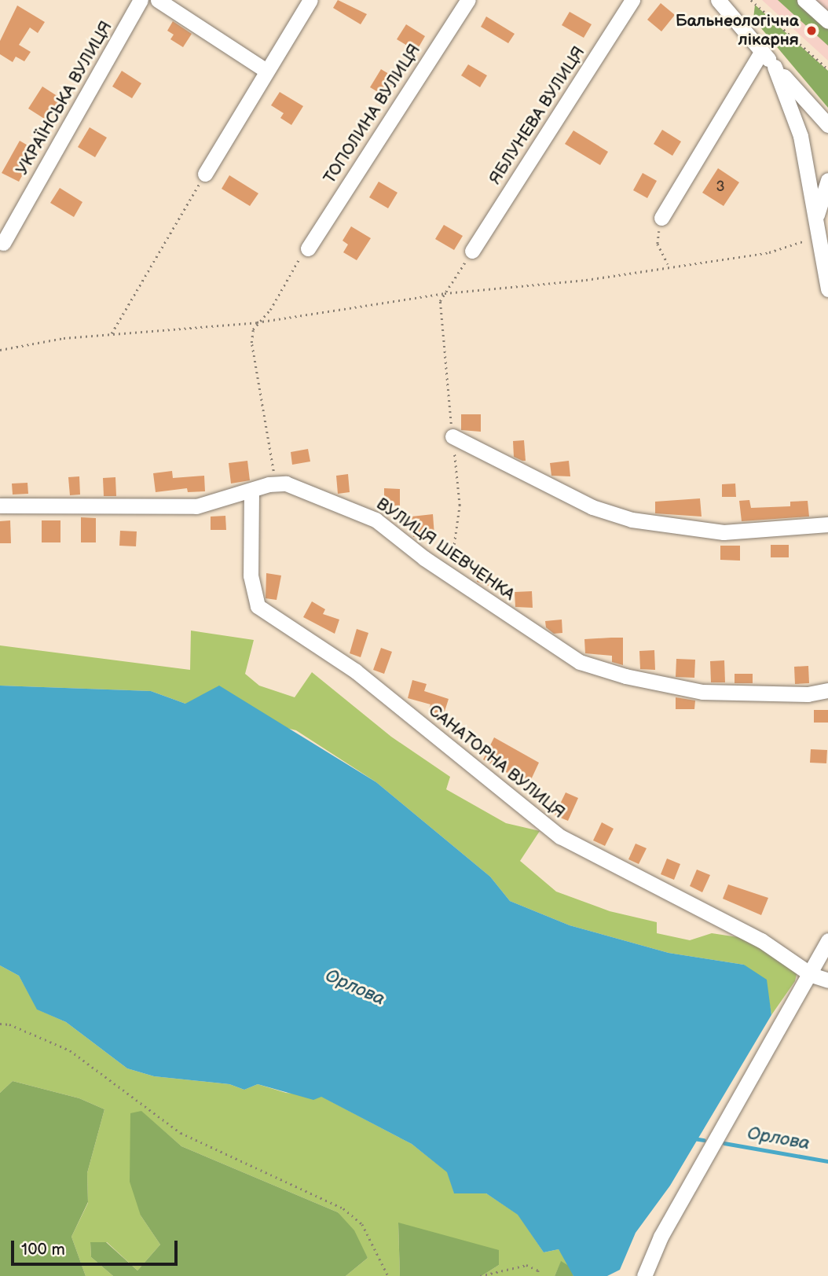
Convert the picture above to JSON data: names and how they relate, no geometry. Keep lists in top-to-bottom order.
{
  "streets": {
    "street": [
      "УКРАЇНСЬКА ВУЛИЦЯ",
      "ТОПОЛИНА ВУЛИЦЯ",
      "ЯБЛУНЕВА ВУЛИЦЯ",
      "ВУЛИЦЯ ШЕВЧЕНКА",
      "САНАТОРНА ВУЛИЦЯ"
    ]
  },
  "crossings": [
    ["ВУЛИЦЯ ШЕВЧЕНКА", "САНАТОРНА ВУЛИЦЯ"]
  ],
  "water": ["Орлова"],
  "places": ["Бальнеологічна лікарня"],
  "house_numbers": ["3"],
  "scale_bar": "100 m"
}
